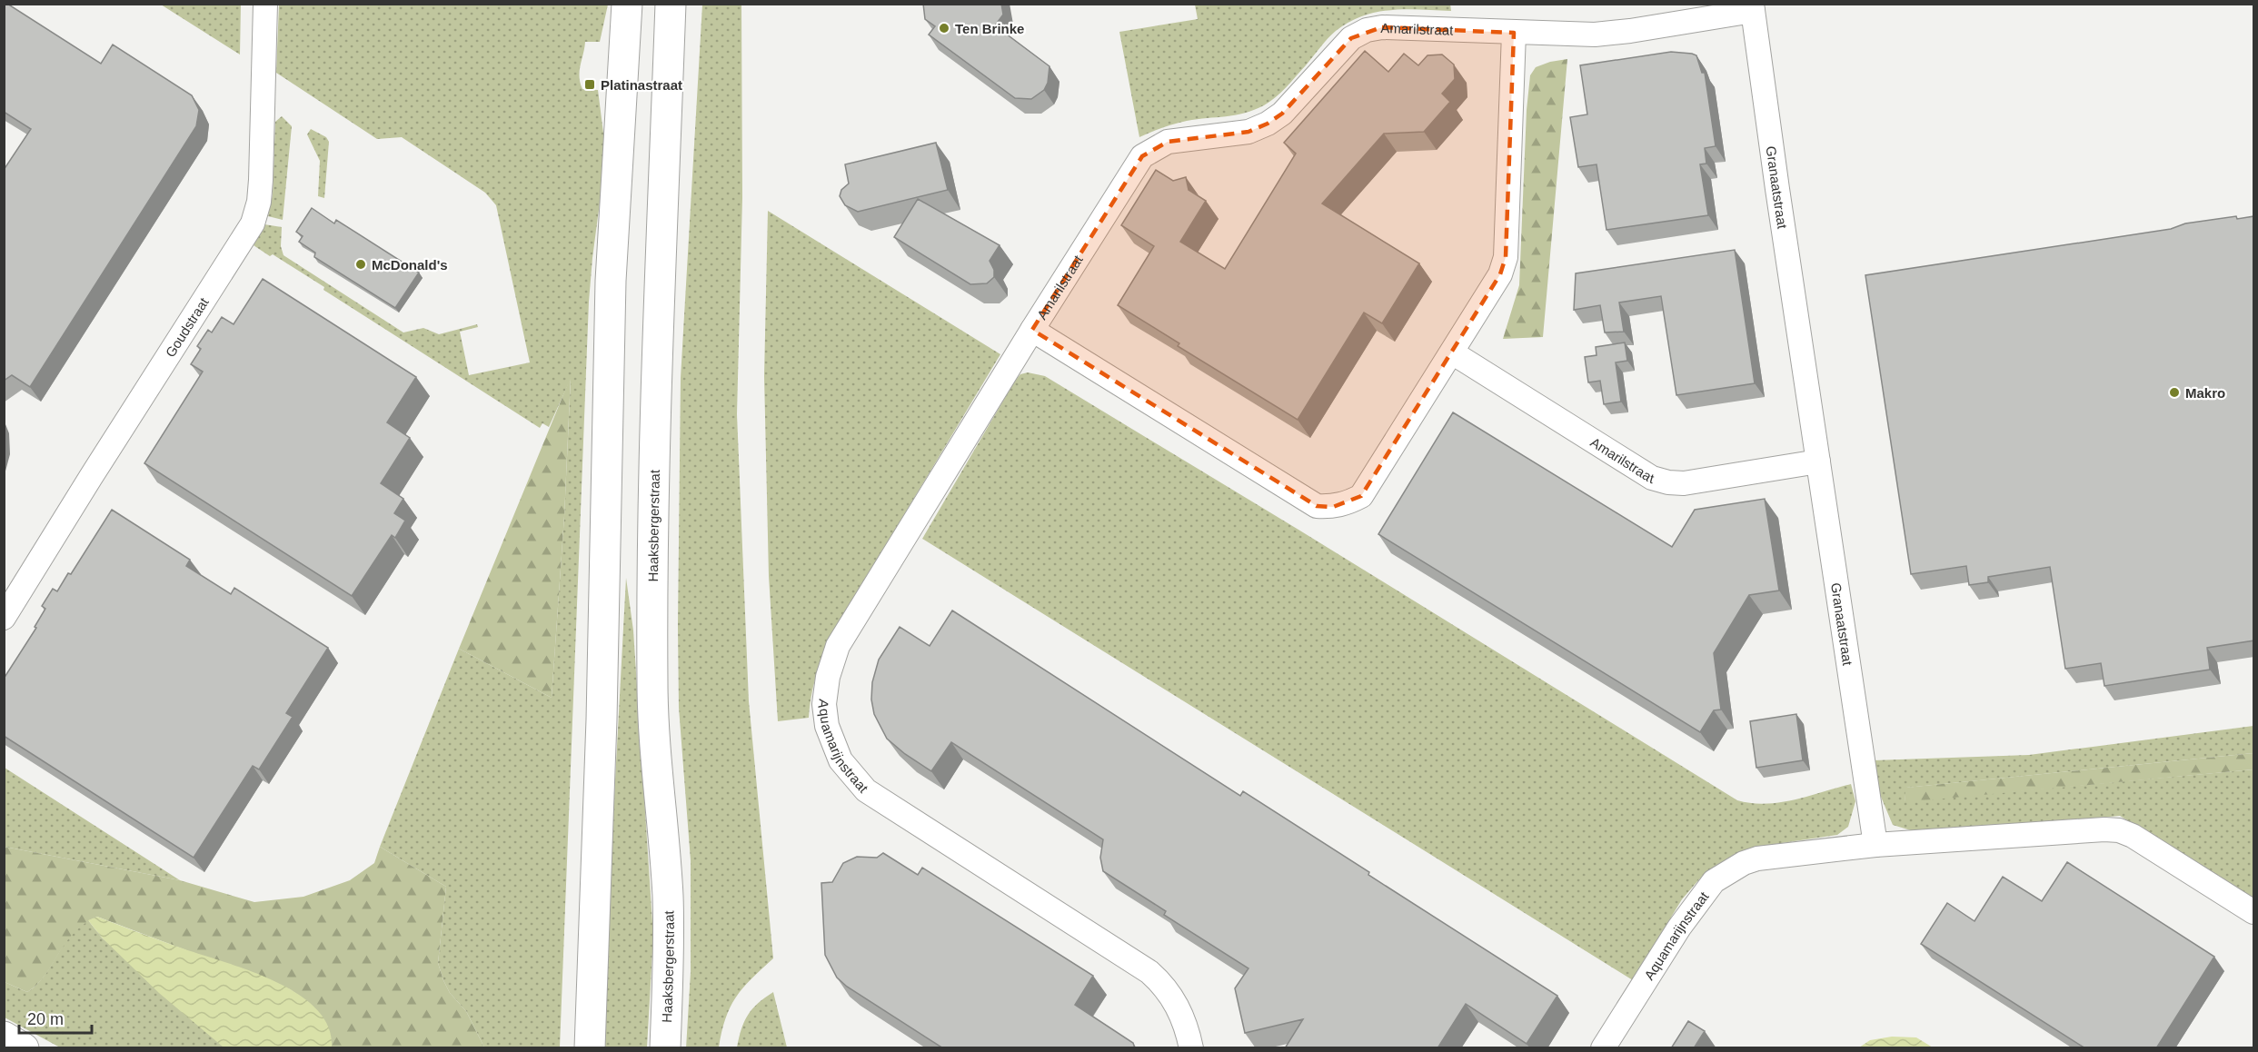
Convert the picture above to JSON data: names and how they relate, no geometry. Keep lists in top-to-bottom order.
{
  "streets": {
    "main road": ["Haaksbergerstraat"],
    "street": [
      "Amarilstraat",
      "Granaatstraat",
      "Goudstraat",
      "Aquamarijnstraat"
    ]
  },
  "crossings": [
    ["Amarilstraat", "Granaatstraat"],
    ["Amarilstraat", "Aquamarijnstraat"],
    ["Granaatstraat", "Aquamarijnstraat"]
  ],
  "places": {
    "other": ["Ten Brinke", "McDonald's", "Makro"],
    "transit": ["Platinastraat"]
  },
  "scale_bar": "20 m"
}
